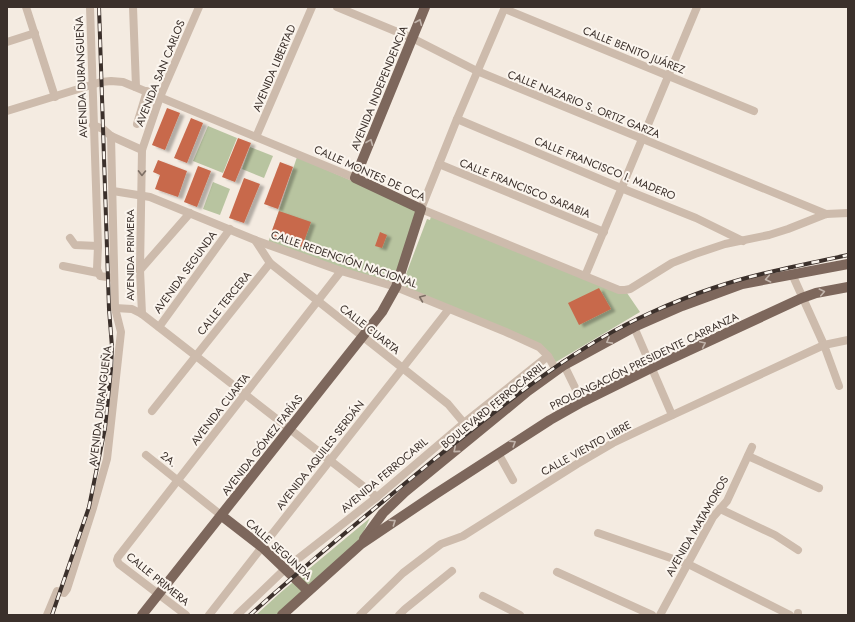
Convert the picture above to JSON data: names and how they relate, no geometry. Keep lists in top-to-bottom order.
{
  "streets": {
    "main road": [
      "AVENIDA INDEPENDENCIA",
      "CALLE MONTES DE OCA",
      "PROLONGACIÓN PRESIDENTE CARRANZA",
      "BOULEVARD FERROCARRIL",
      "AVENIDA GÓMEZ FARÍAS",
      "CALLE SEGUNDA"
    ],
    "street": [
      "CALLE BENITO JUÁREZ",
      "AVENIDA LIBERTAD",
      "AVENIDA SAN CARLOS",
      "AVENIDA DURANGUEÑA",
      "CALLE NAZARIO S. ORTIZ GARZA",
      "CALLE FRANCISCO I. MADERO",
      "CALLE FRANCISCO SARABIA",
      "AVENIDA PRIMERA",
      "CALLE REDENCIÓN NACIONAL",
      "AVENIDA SEGUNDA",
      "CALLE TERCERA",
      "CALLE CUARTA",
      "AVENIDA CUARTA",
      "CALLE VIENTO LIBRE",
      "AVENIDA AQUILES SERDÁN",
      "2A.",
      "AVENIDA FERROCARIL",
      "AVENIDA MATAMOROS",
      "CALLE PRIMERA"
    ]
  },
  "crossings": [
    ["AVENIDA LIBERTAD", "CALLE MONTES DE OCA"],
    ["AVENIDA SAN CARLOS", "CALLE MONTES DE OCA"],
    ["AVENIDA SAN CARLOS", "AVENIDA PRIMERA"],
    ["AVENIDA SAN CARLOS", "CALLE REDENCIÓN NACIONAL"],
    ["AVENIDA DURANGUEÑA", "CALLE MONTES DE OCA"],
    ["AVENIDA DURANGUEÑA", "CALLE REDENCIÓN NACIONAL"],
    ["AVENIDA INDEPENDENCIA", "CALLE NAZARIO S. ORTIZ GARZA"],
    ["AVENIDA INDEPENDENCIA", "CALLE MONTES DE OCA"],
    ["CALLE FRANCISCO I. MADERO", "CALLE MONTES DE OCA"],
    ["AVENIDA PRIMERA", "CALLE REDENCIÓN NACIONAL"],
    ["CALLE REDENCIÓN NACIONAL", "AVENIDA SEGUNDA"],
    ["CALLE REDENCIÓN NACIONAL", "CALLE CUARTA"],
    ["CALLE REDENCIÓN NACIONAL", "PROLONGACIÓN PRESIDENTE CARRANZA"],
    ["CALLE REDENCIÓN NACIONAL", "BOULEVARD FERROCARRIL"],
    ["CALLE REDENCIÓN NACIONAL", "AVENIDA CUARTA"],
    ["CALLE REDENCIÓN NACIONAL", "AVENIDA GÓMEZ FARÍAS"],
    ["CALLE REDENCIÓN NACIONAL", "AVENIDA AQUILES SERDÁN"],
    ["CALLE REDENCIÓN NACIONAL", "AVENIDA FERROCARIL"],
    ["CALLE TERCERA", "CALLE CUARTA"],
    ["CALLE CUARTA", "BOULEVARD FERROCARRIL"],
    ["CALLE CUARTA", "AVENIDA CUARTA"],
    ["CALLE CUARTA", "AVENIDA GÓMEZ FARÍAS"],
    ["CALLE CUARTA", "AVENIDA AQUILES SERDÁN"],
    ["CALLE CUARTA", "AVENIDA FERROCARIL"],
    ["PROLONGACIÓN PRESIDENTE CARRANZA", "BOULEVARD FERROCARRIL"],
    ["AVENIDA CUARTA", "2A."],
    ["AVENIDA CUARTA", "CALLE SEGUNDA"],
    ["AVENIDA CUARTA", "CALLE PRIMERA"],
    ["AVENIDA GÓMEZ FARÍAS", "CALLE SEGUNDA"],
    ["AVENIDA GÓMEZ FARÍAS", "CALLE PRIMERA"],
    ["AVENIDA AQUILES SERDÁN", "CALLE SEGUNDA"],
    ["2A.", "CALLE SEGUNDA"],
    ["AVENIDA FERROCARIL", "CALLE SEGUNDA"]
  ],
  "one_way": ["AVENIDA INDEPENDENCIA", "PROLONGACIÓN PRESIDENTE CARRANZA", "BOULEVARD FERROCARRIL"]
}
